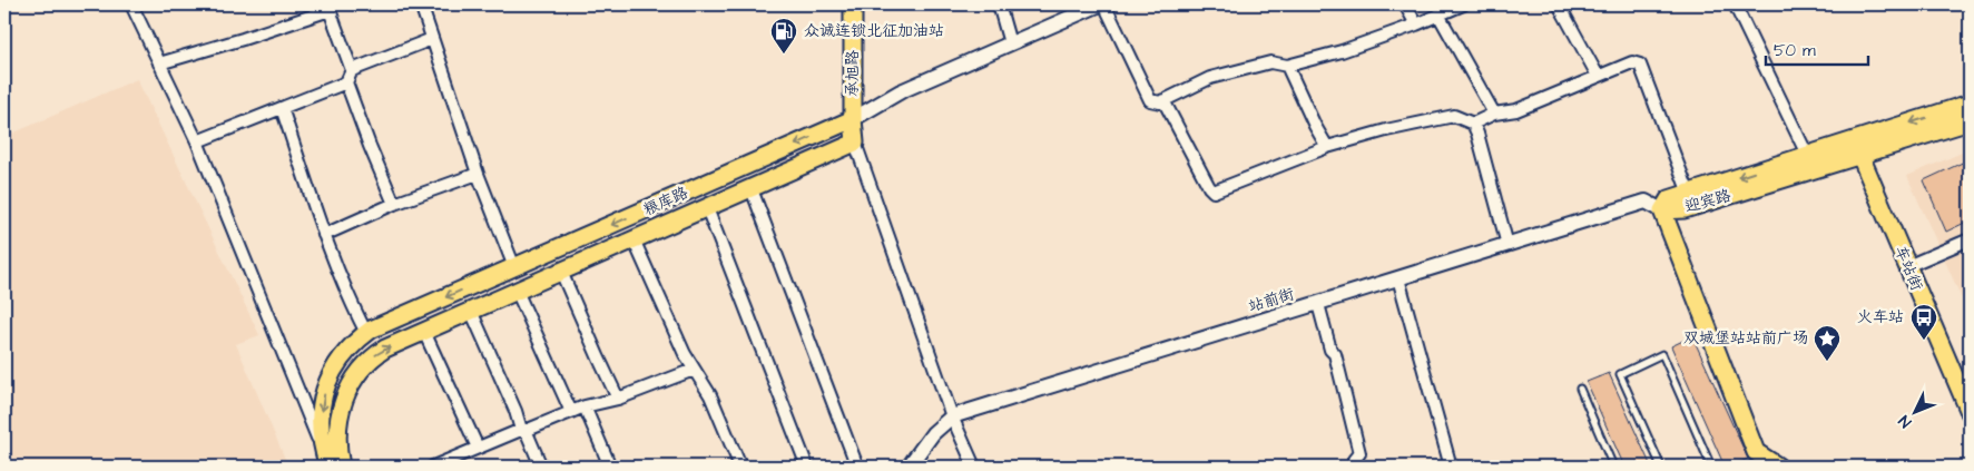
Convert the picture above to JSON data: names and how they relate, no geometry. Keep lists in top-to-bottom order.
{
  "streets": {
    "main road": [
      "承旭路",
      "粮库路",
      "迎宾路",
      "车站街"
    ],
    "street": ["站前街"]
  },
  "crossings": [
    ["承旭路", "粮库路"],
    ["迎宾路", "车站街"],
    ["迎宾路", "站前街"]
  ],
  "places": {
    "fuel station": ["众诚连锁北征加油站"],
    "bus stop": ["火车站"],
    "place": ["双城堡站站前广场"]
  },
  "scale_bar": "50 m",
  "north": "bottom left"
}
